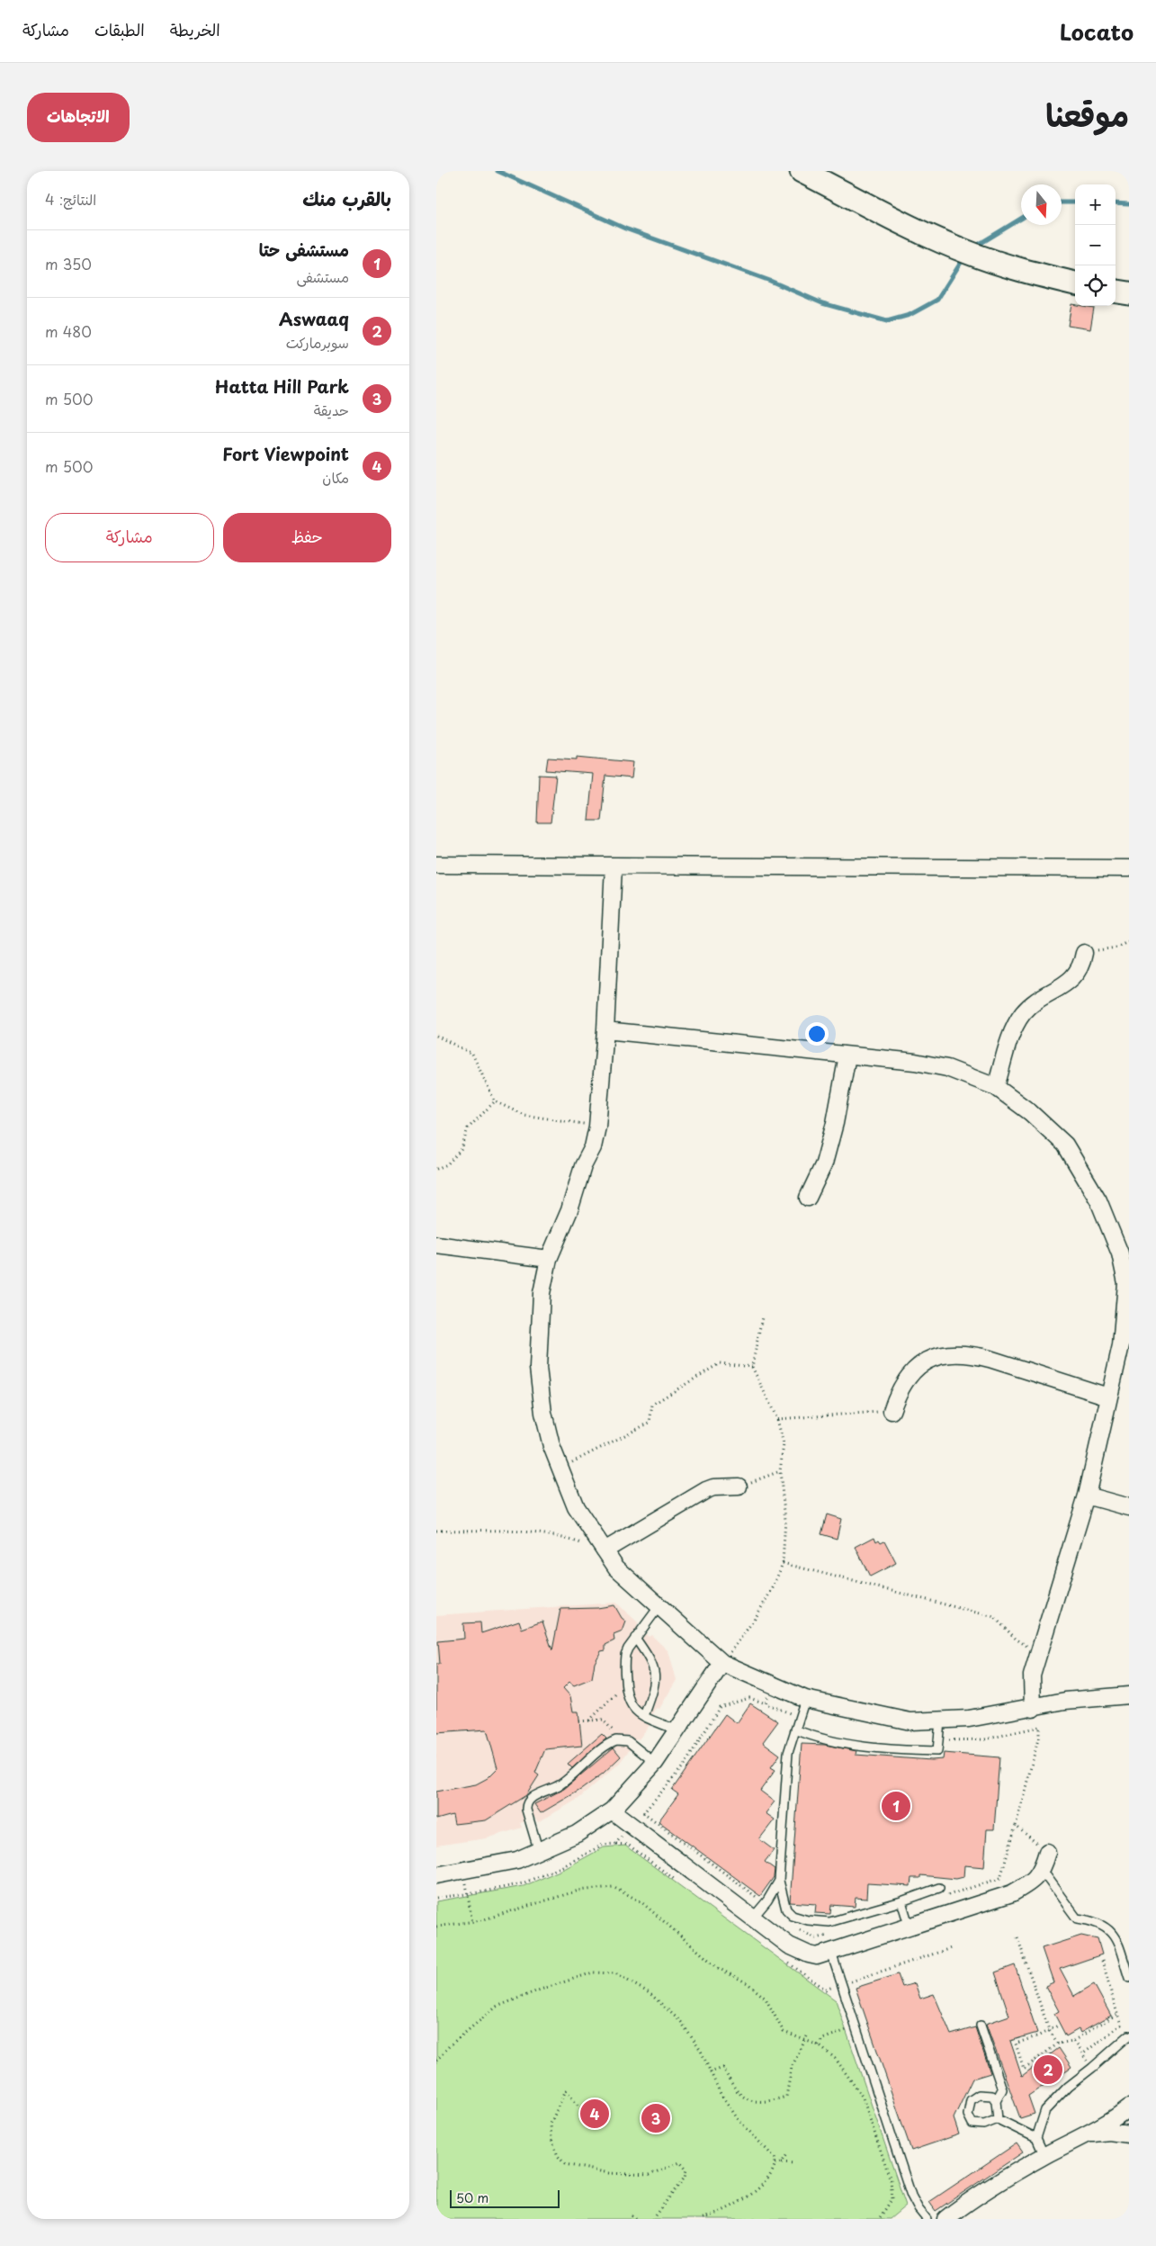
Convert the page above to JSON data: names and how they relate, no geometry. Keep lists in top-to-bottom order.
{
  "scale_bar": "50 m",
  "north": "bottom",
  "page": {
    "header": "Locato",
    "nav": ["الخريطة", "الطبقات", "مشاركة"],
    "title": "موقعنا",
    "buttons": [
      "الاتجاهات",
      ["حفظ", "مشاركة"]
    ],
    "heading": ["بالقرب منك", "النتائج: 4"],
    "map_buttons": ["+", "−"],
    "list": [
      {
        "mark": "1",
        "name": "مستشفى حتا",
        "note": "مستشفى",
        "value": "350 m"
      },
      {
        "mark": "2",
        "name": "Aswaaq",
        "note": "سوبرماركت",
        "value": "480 m"
      },
      {
        "mark": "3",
        "name": "Hatta Hill Park",
        "note": "حديقة",
        "value": "500 m"
      },
      {
        "mark": "4",
        "name": "Fort Viewpoint",
        "note": "مكان",
        "value": "500 m"
      }
    ],
    "pins": [
      "1",
      "2",
      "4",
      "3"
    ],
    "scale": "50 m"
  }
}
